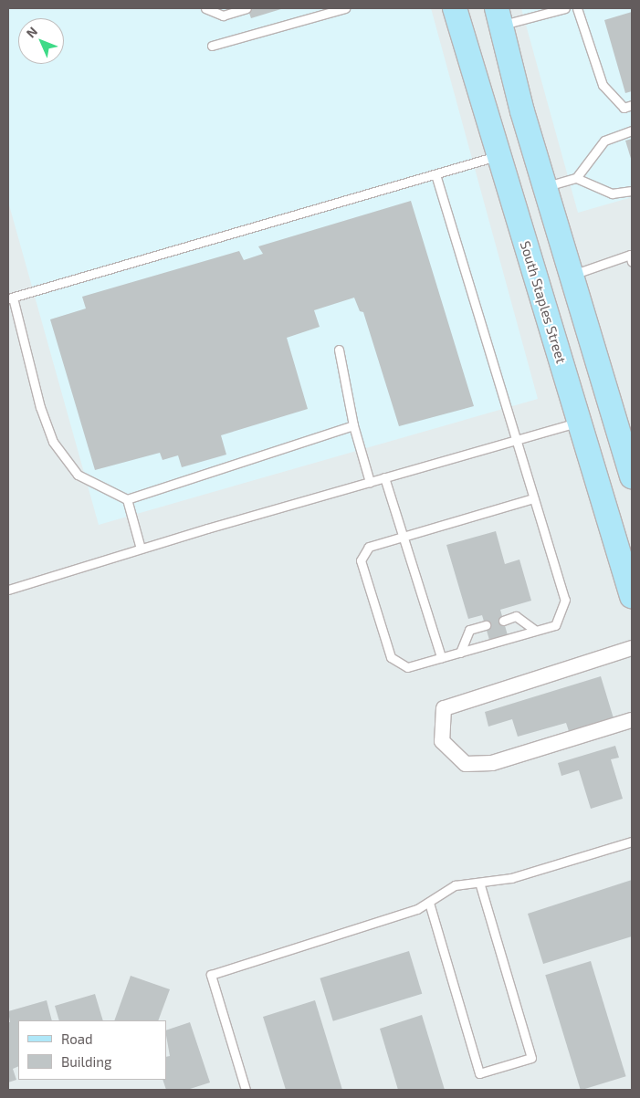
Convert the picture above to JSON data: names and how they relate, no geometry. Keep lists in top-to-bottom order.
{
  "streets": {
    "main road": ["South Staples Street"]
  },
  "legend": ["Road", "Building"],
  "north": "top left"
}
